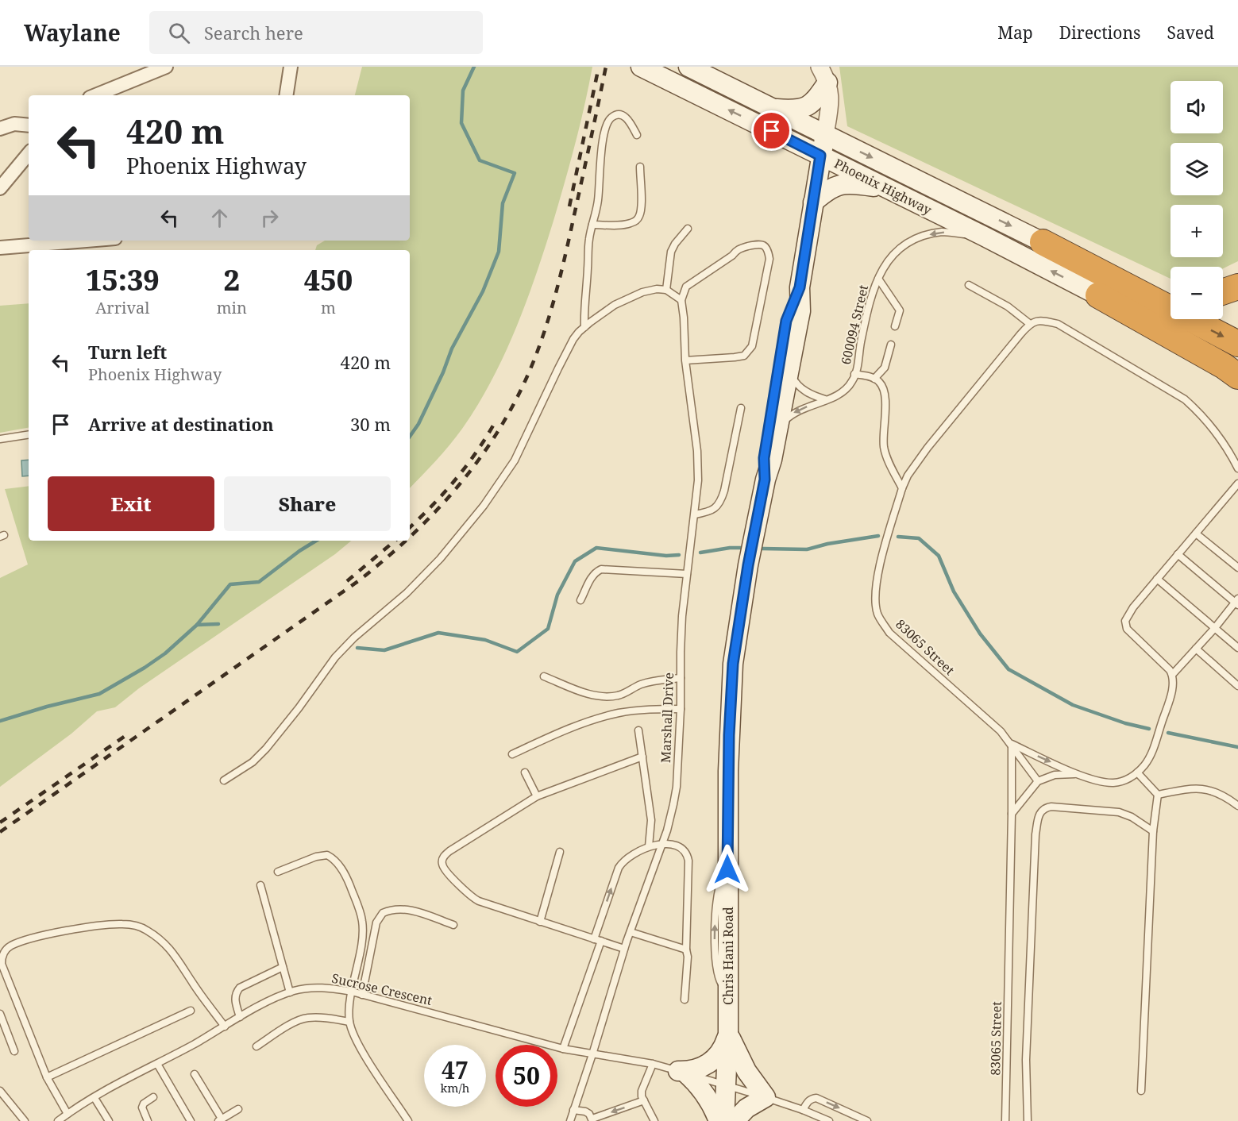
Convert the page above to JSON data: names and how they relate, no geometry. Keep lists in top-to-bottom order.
{
  "streets": {
    "main road": ["Phoenix Highway", "Chris Hani Road"],
    "lane": [
      "600094 Street",
      "83065 Street",
      "Marshall Drive",
      "Sucrose Crescent"
    ]
  },
  "crossings": [
    ["Phoenix Highway", "600094 Street"],
    ["Phoenix Highway", "Chris Hani Road"],
    ["600094 Street", "Chris Hani Road"],
    ["Marshall Drive", "Sucrose Crescent"],
    ["Chris Hani Road", "Sucrose Crescent"]
  ],
  "one_way": ["600094 Street"],
  "page": {
    "header": "Waylane",
    "search": "Search here",
    "nav": ["Map", "Directions", "Saved"],
    "map_buttons": ["+", "−"],
    "turn": ["420 m", "Phoenix Highway"],
    "eta": [
      "15:39",
      "Arrival",
      "2",
      "min",
      "450",
      "m"
    ],
    "list": [
      {
        "name": "Turn left",
        "note": "Phoenix Highway",
        "value": "420 m"
      },
      {
        "name": "Arrive at destination",
        "value": "30 m"
      }
    ],
    "buttons": ["Exit", "Share"],
    "speed": "47 km/h",
    "limit": "50"
  }
}
